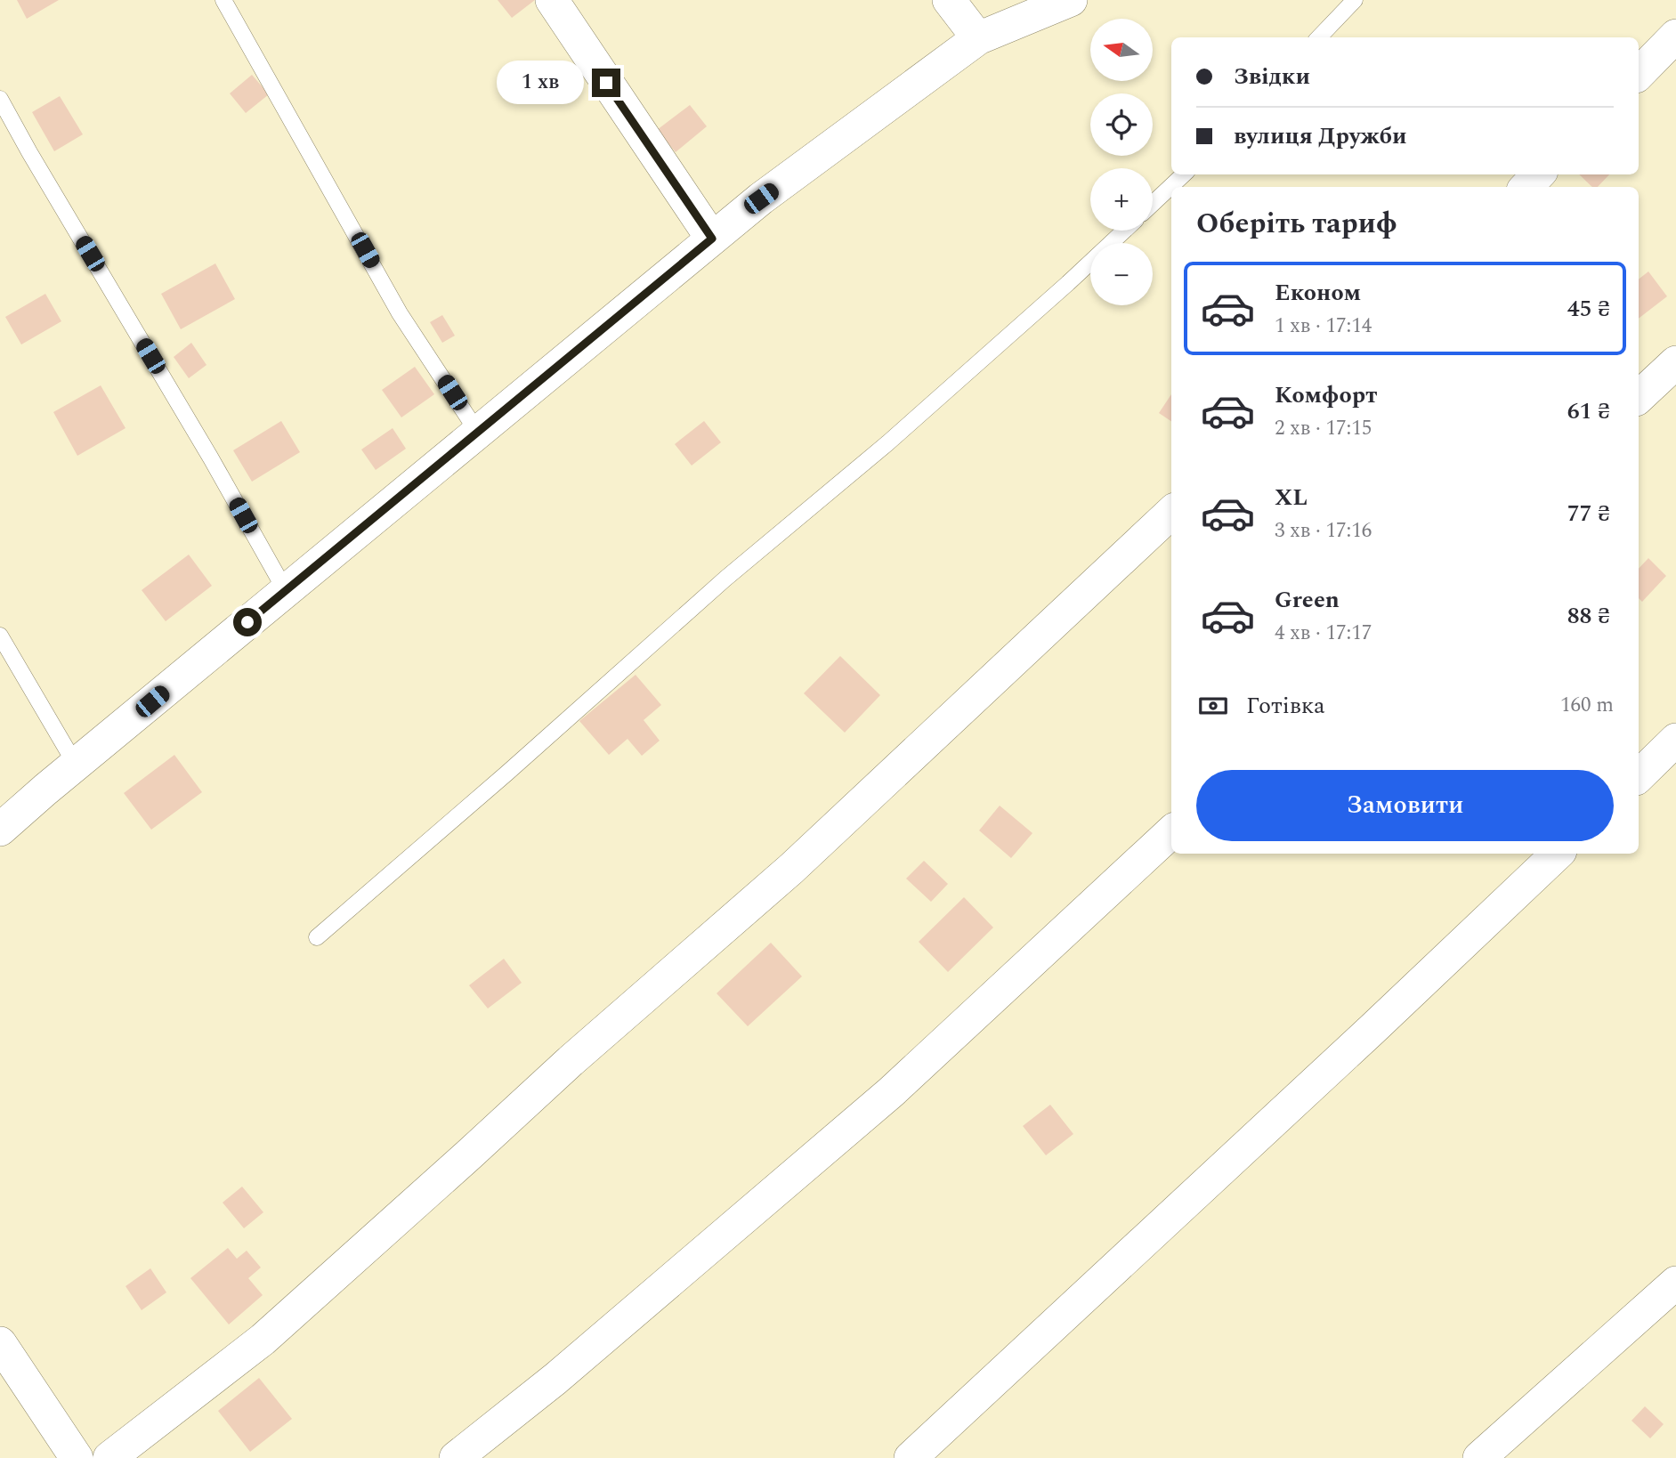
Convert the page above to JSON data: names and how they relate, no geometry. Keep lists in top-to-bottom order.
{
  "north": "left",
  "page": {
    "map_buttons": ["+", "−"],
    "banner": ["Звідки", "вулиця Дружби"],
    "bubble": "1 хв",
    "heading": "Оберіть тариф",
    "list": [
      {
        "name": "Економ",
        "note": "1 хв · 17:14",
        "value": "45 ₴"
      },
      {
        "name": "Комфорт",
        "note": "2 хв · 17:15",
        "value": "61 ₴"
      },
      {
        "name": "XL",
        "note": "3 хв · 17:16",
        "value": "77 ₴"
      },
      {
        "name": "Green",
        "note": "4 хв · 17:17",
        "value": "88 ₴"
      }
    ],
    "pay": ["Готівка", "160 m"],
    "buttons": "Замовити"
  }
}
